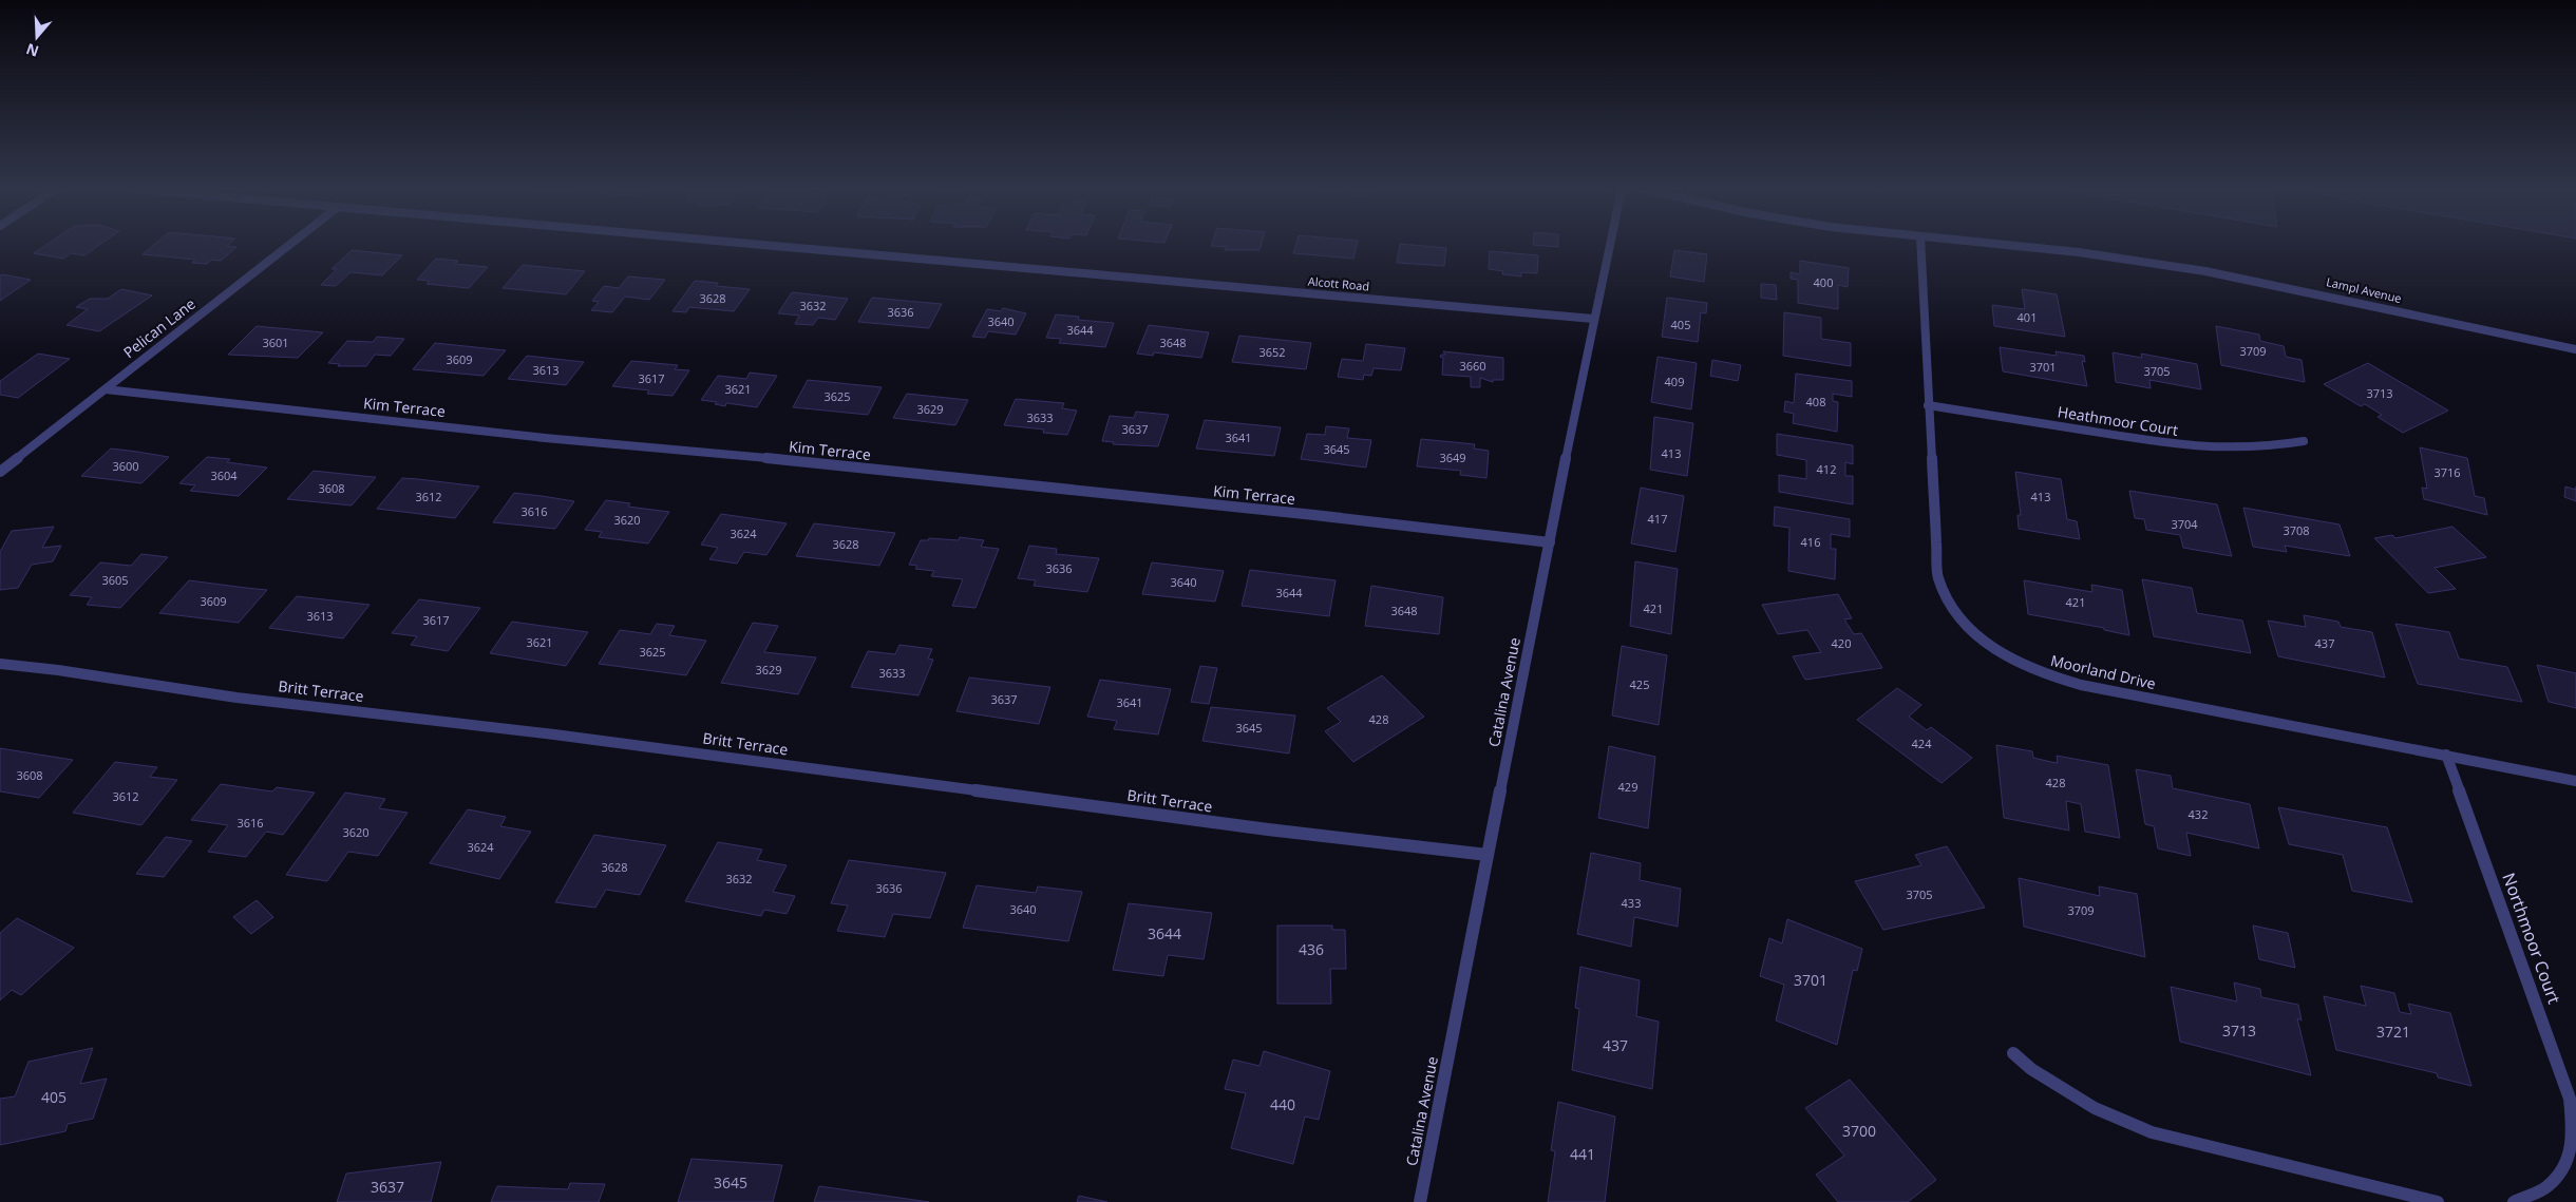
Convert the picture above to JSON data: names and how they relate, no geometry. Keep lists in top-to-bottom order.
{
  "streets": {
    "street": [
      "Alcott Road",
      "Lampl Avenue",
      "Pelican Lane",
      "Kim Terrace",
      "Heathmoor Court",
      "Moorland Drive",
      "Britt Terrace",
      "Catalina Avenue",
      "Northmoor Court"
    ]
  },
  "crossings": [
    ["Alcott Road", "Catalina Avenue"],
    ["Pelican Lane", "Kim Terrace"],
    ["Kim Terrace", "Catalina Avenue"],
    ["Heathmoor Court", "Moorland Drive"],
    ["Moorland Drive", "Northmoor Court"],
    ["Britt Terrace", "Catalina Avenue"]
  ],
  "house_numbers": [
    "400",
    "3628",
    "3632",
    "3636",
    "401",
    "3640",
    "405",
    "3644",
    "3601",
    "3648",
    "3709",
    "3652",
    "3609",
    "3660",
    "3701",
    "3613",
    "3705",
    "3617",
    "409",
    "3621",
    "3713",
    "3625",
    "408",
    "3629",
    "3633",
    "3637",
    "3641",
    "3645",
    "413",
    "3649",
    "3600",
    "412",
    "3716",
    "3604",
    "3608",
    "3612",
    "413",
    "3616",
    "417",
    "3620",
    "3704",
    "3708",
    "3624",
    "416",
    "3628",
    "3636",
    "3605",
    "3640",
    "3644",
    "3609",
    "421",
    "421",
    "3648",
    "3613",
    "3617",
    "3621",
    "420",
    "437",
    "3625",
    "3629",
    "3633",
    "425",
    "3637",
    "3641",
    "428",
    "3645",
    "424",
    "3608",
    "428",
    "429",
    "3612",
    "432",
    "3616",
    "3620",
    "3624",
    "3628",
    "3632",
    "3636",
    "3705",
    "433",
    "3640",
    "3709",
    "3644",
    "436",
    "3701",
    "3713",
    "3721",
    "437",
    "405",
    "440",
    "3700",
    "441",
    "3645",
    "3637"
  ],
  "north": "bottom"
}
